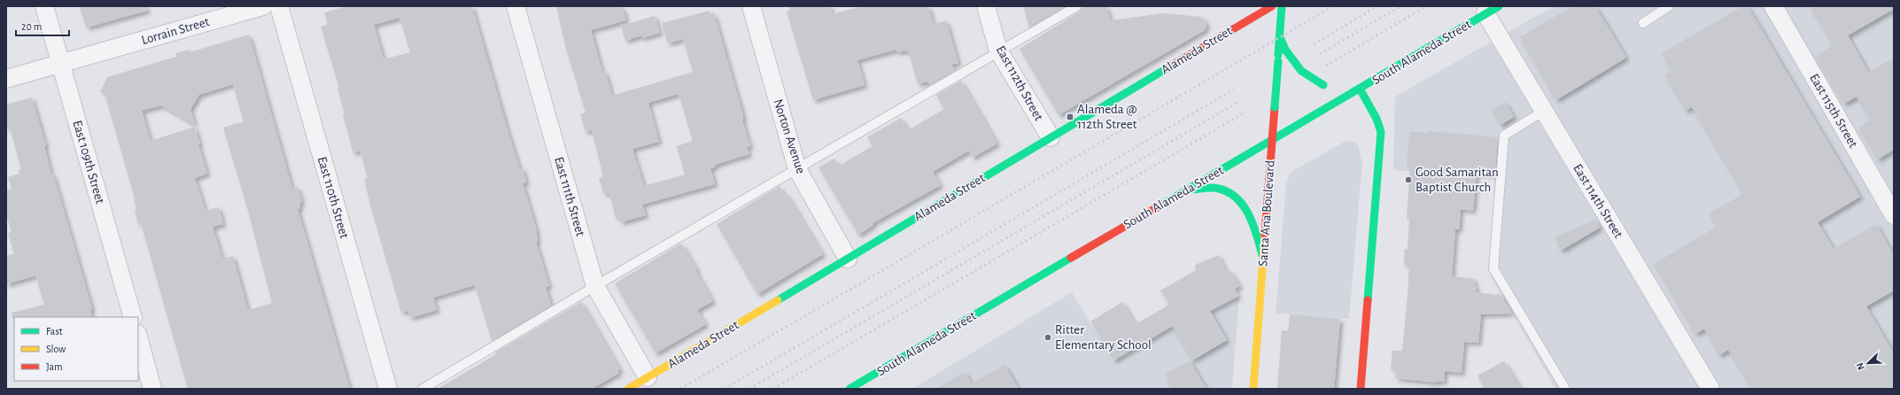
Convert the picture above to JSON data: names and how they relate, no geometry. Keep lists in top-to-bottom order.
{
  "streets": {
    "street": [
      "Lorrain Street",
      "Alameda Street",
      "South Alameda Street",
      "East 112th Street",
      "East 115th Street",
      "Norton Avenue",
      "East 109th Street",
      "East 111th Street",
      "East 110th Street",
      "East 114th Street",
      "Santa Ana Boulevard"
    ]
  },
  "crossings": [
    ["Lorrain Street", "East 109th Street"],
    ["Alameda Street", "East 112th Street"],
    ["Alameda Street", "Norton Avenue"],
    ["Alameda Street", "East 111th Street"],
    ["South Alameda Street", "East 114th Street"],
    ["South Alameda Street", "Santa Ana Boulevard"]
  ],
  "places": {
    "transit": ["Alameda @ 112th Street"],
    "other": ["Good Samaritan Baptist Church", "Ritter Elementary School"]
  },
  "legend": ["Fast", "Slow", "Jam"],
  "scale_bar": "20 m",
  "north": "bottom left"
}
